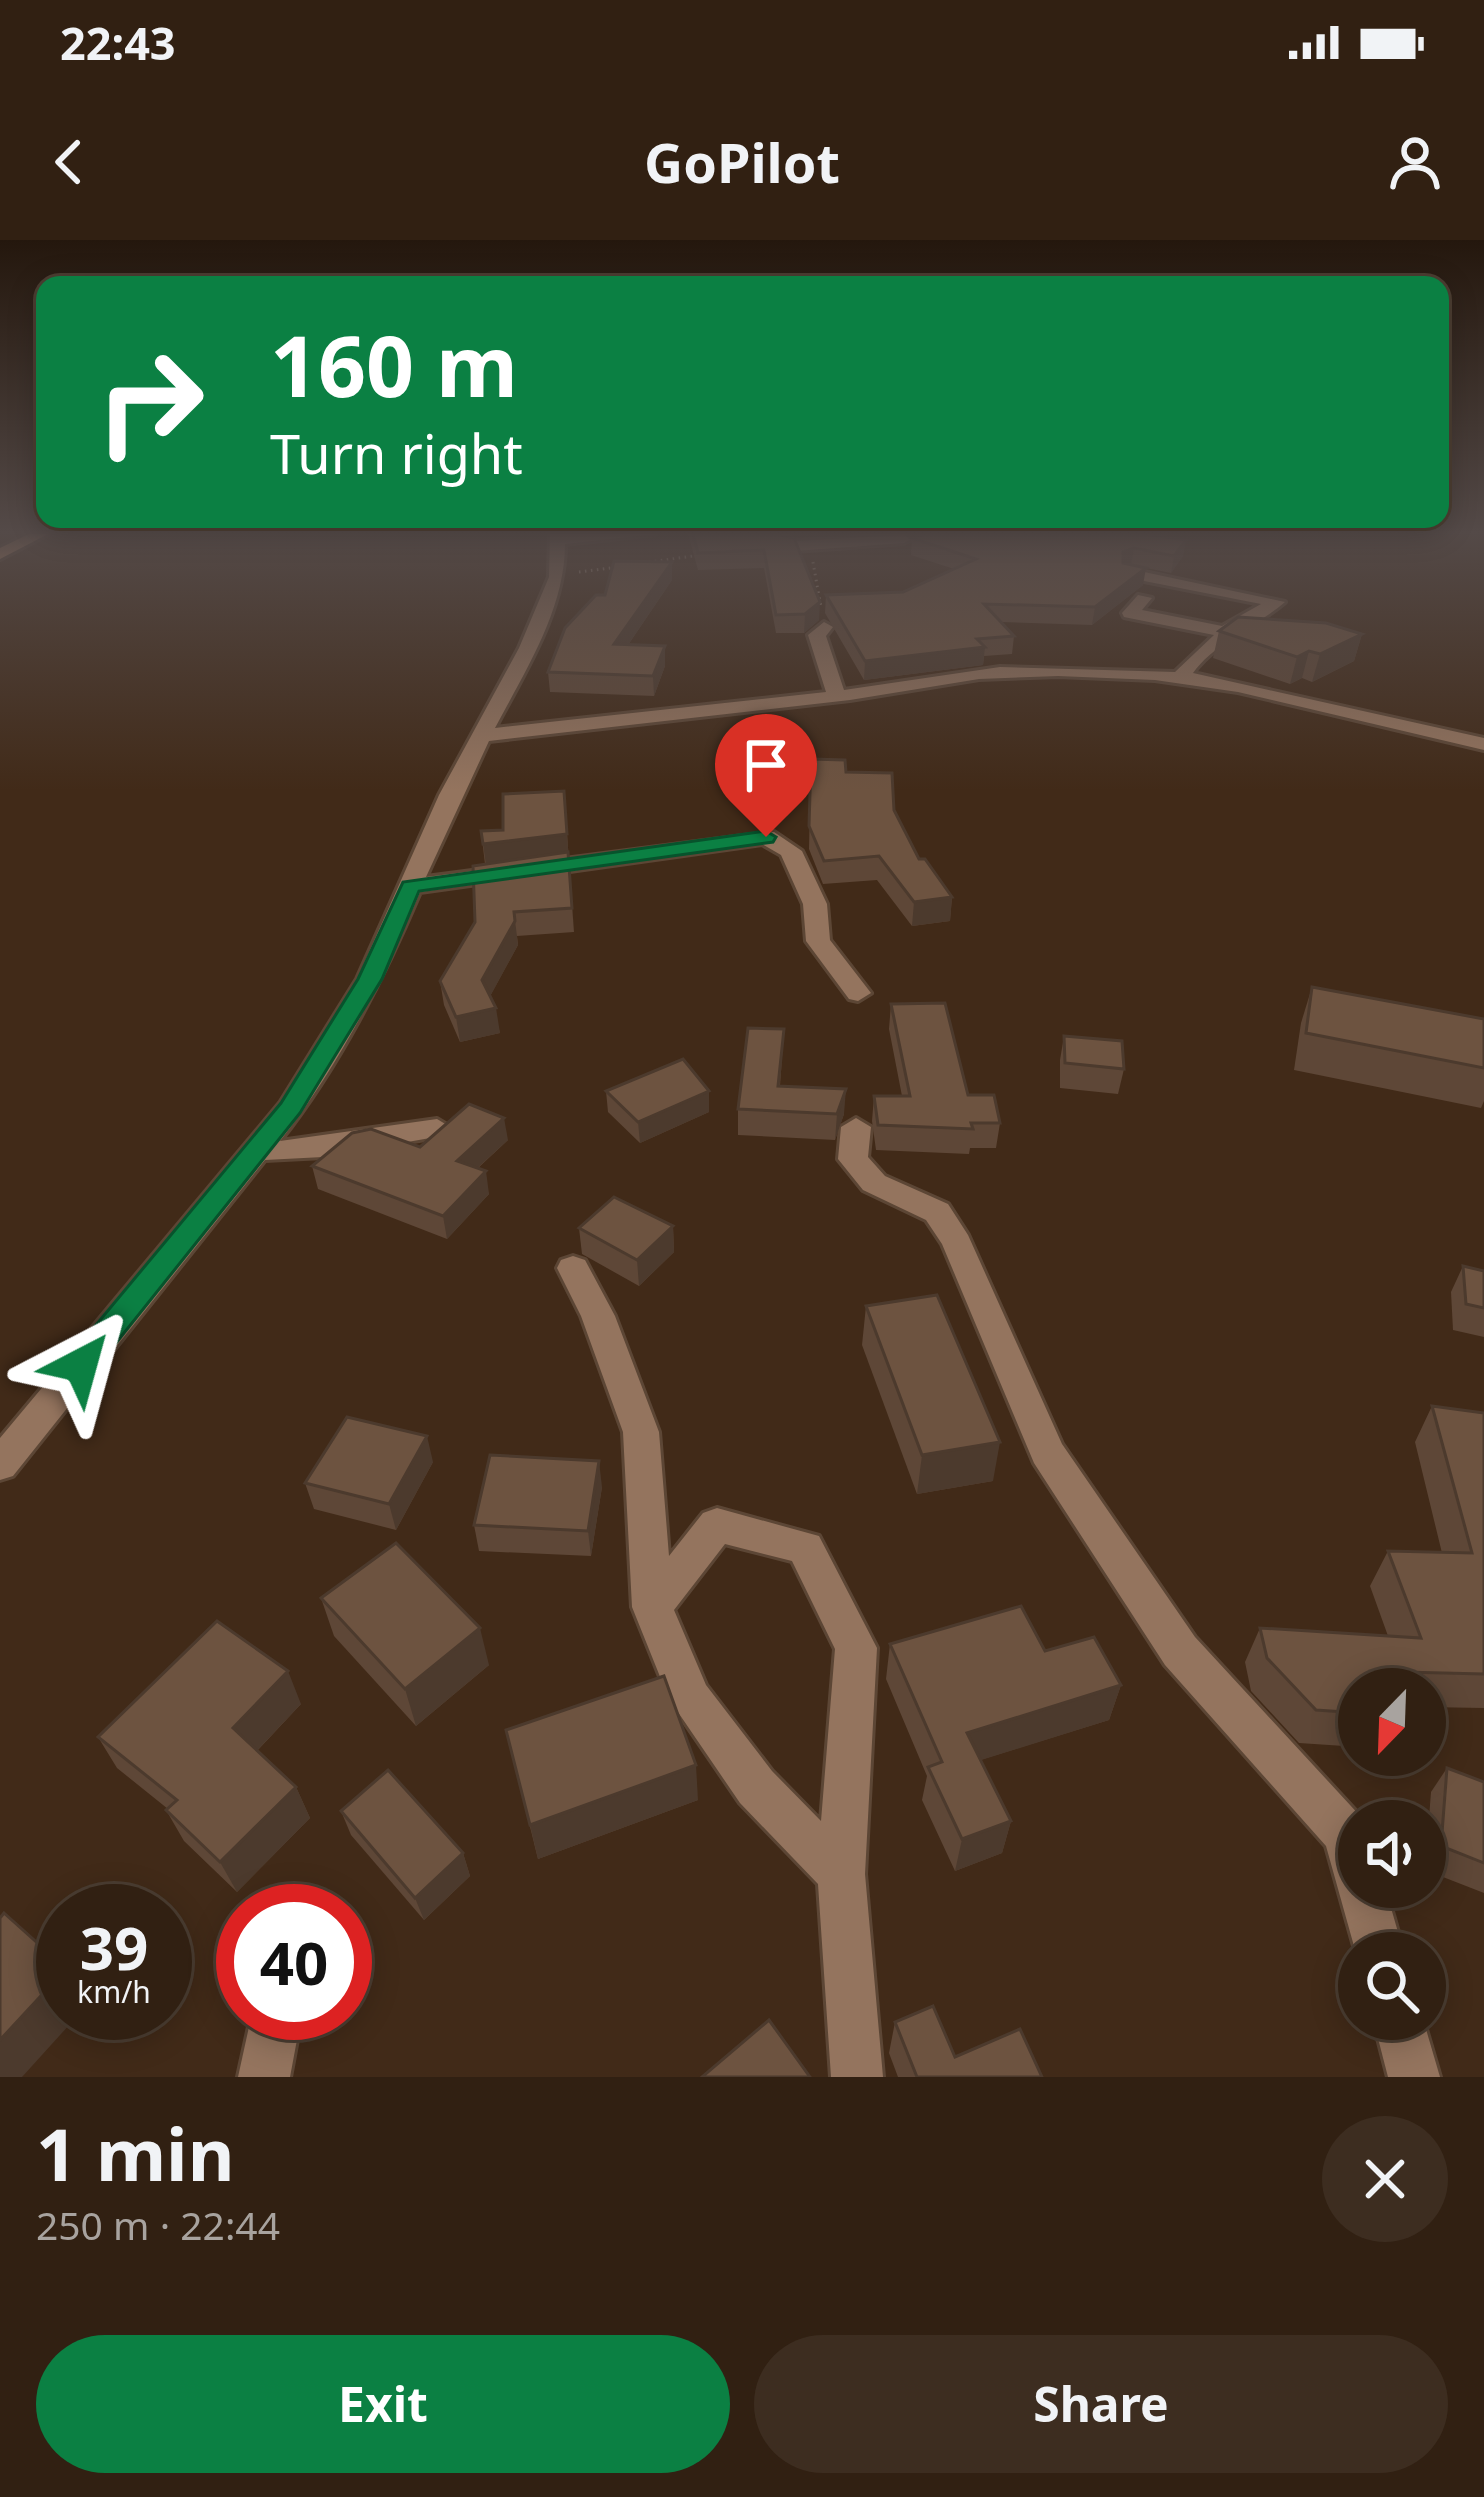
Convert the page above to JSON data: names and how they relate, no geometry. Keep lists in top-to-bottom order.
{
  "north": "bottom left",
  "page": {
    "status": "22:43",
    "header": "GoPilot",
    "turn": ["160 m", "Turn right"],
    "speed": "39 km/h",
    "limit": "40",
    "heading": ["1 min", "250 m · 22:44"],
    "buttons": ["Exit", "Share"]
  }
}
